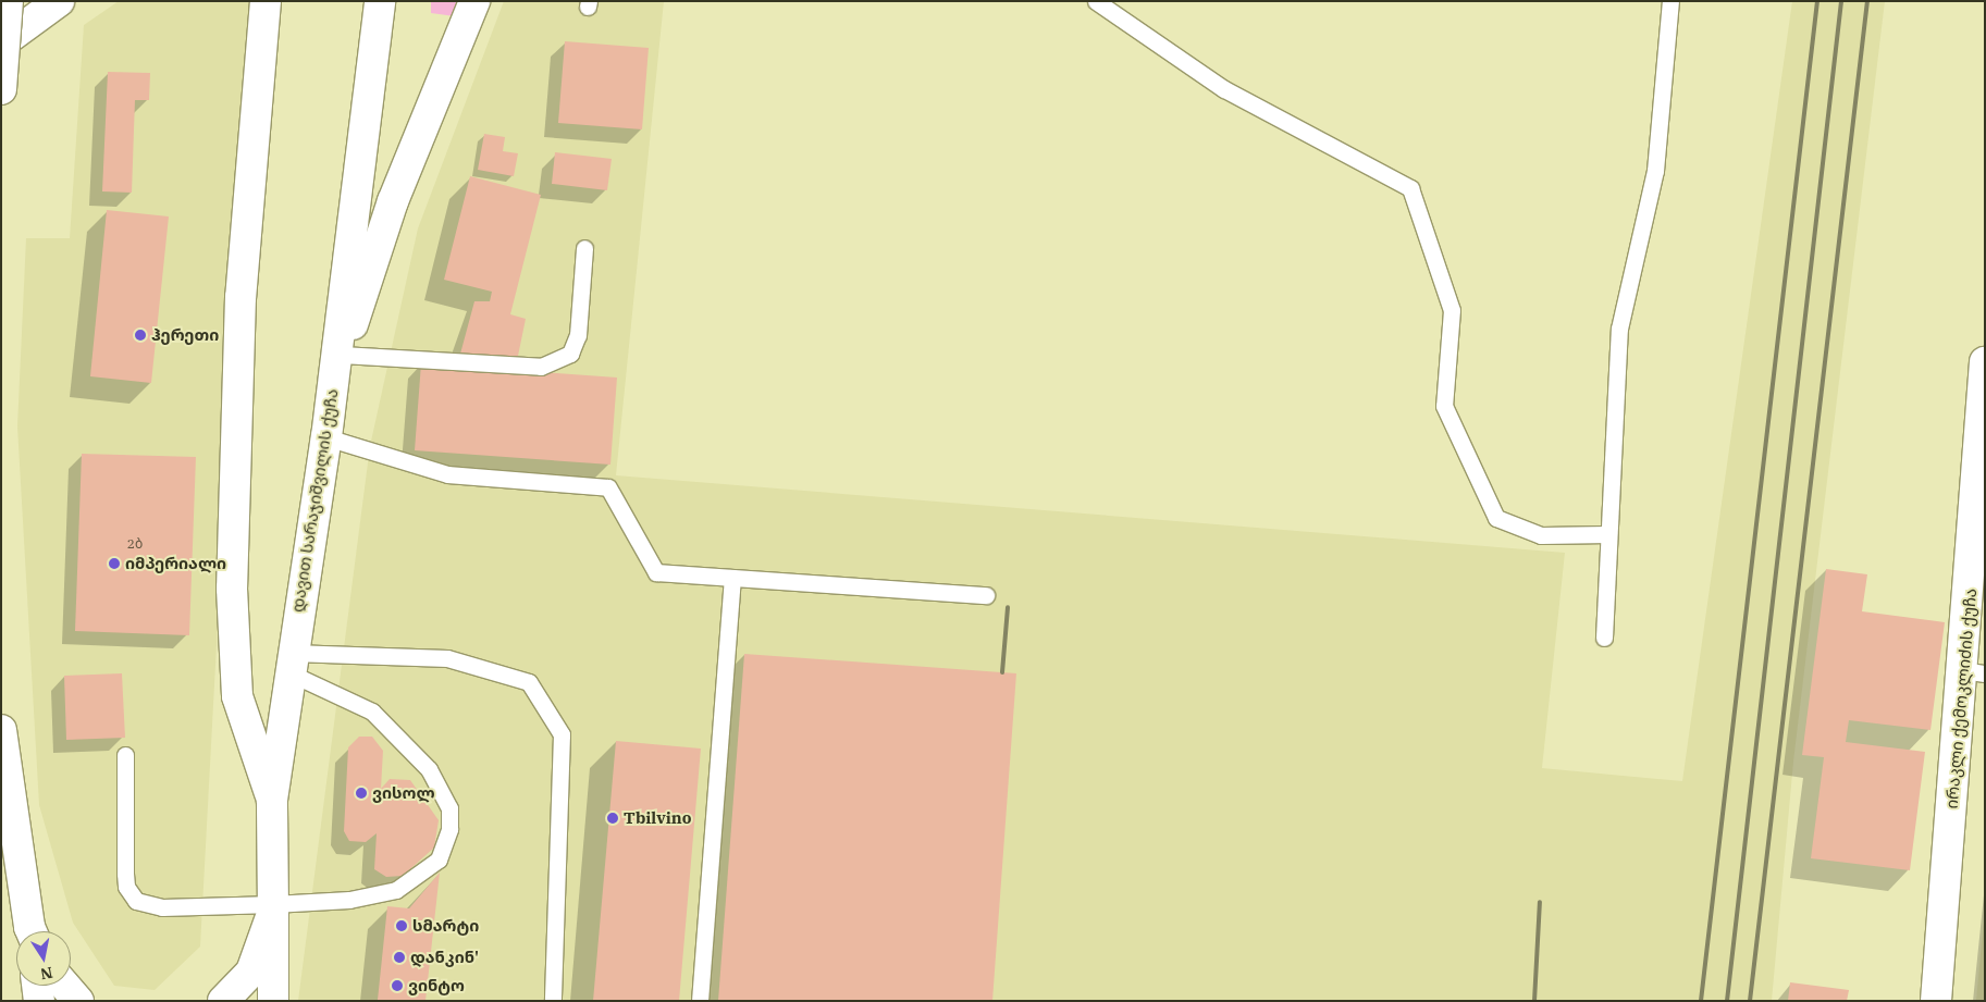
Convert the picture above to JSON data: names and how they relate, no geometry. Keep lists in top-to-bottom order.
{
  "streets": {
    "main road": ["დავით სარაჯიშვილის ქუჩა", "ირაკლი ქემოკლიძის ქუჩა"]
  },
  "places": [
    "ჰერეთი",
    "იმპერიალი",
    "ვისოლ",
    "Tbilvino",
    "სმარტი",
    "დანკინ'",
    "ვინტო"
  ],
  "house_numbers": ["2ბ"],
  "north": "bottom"
}
